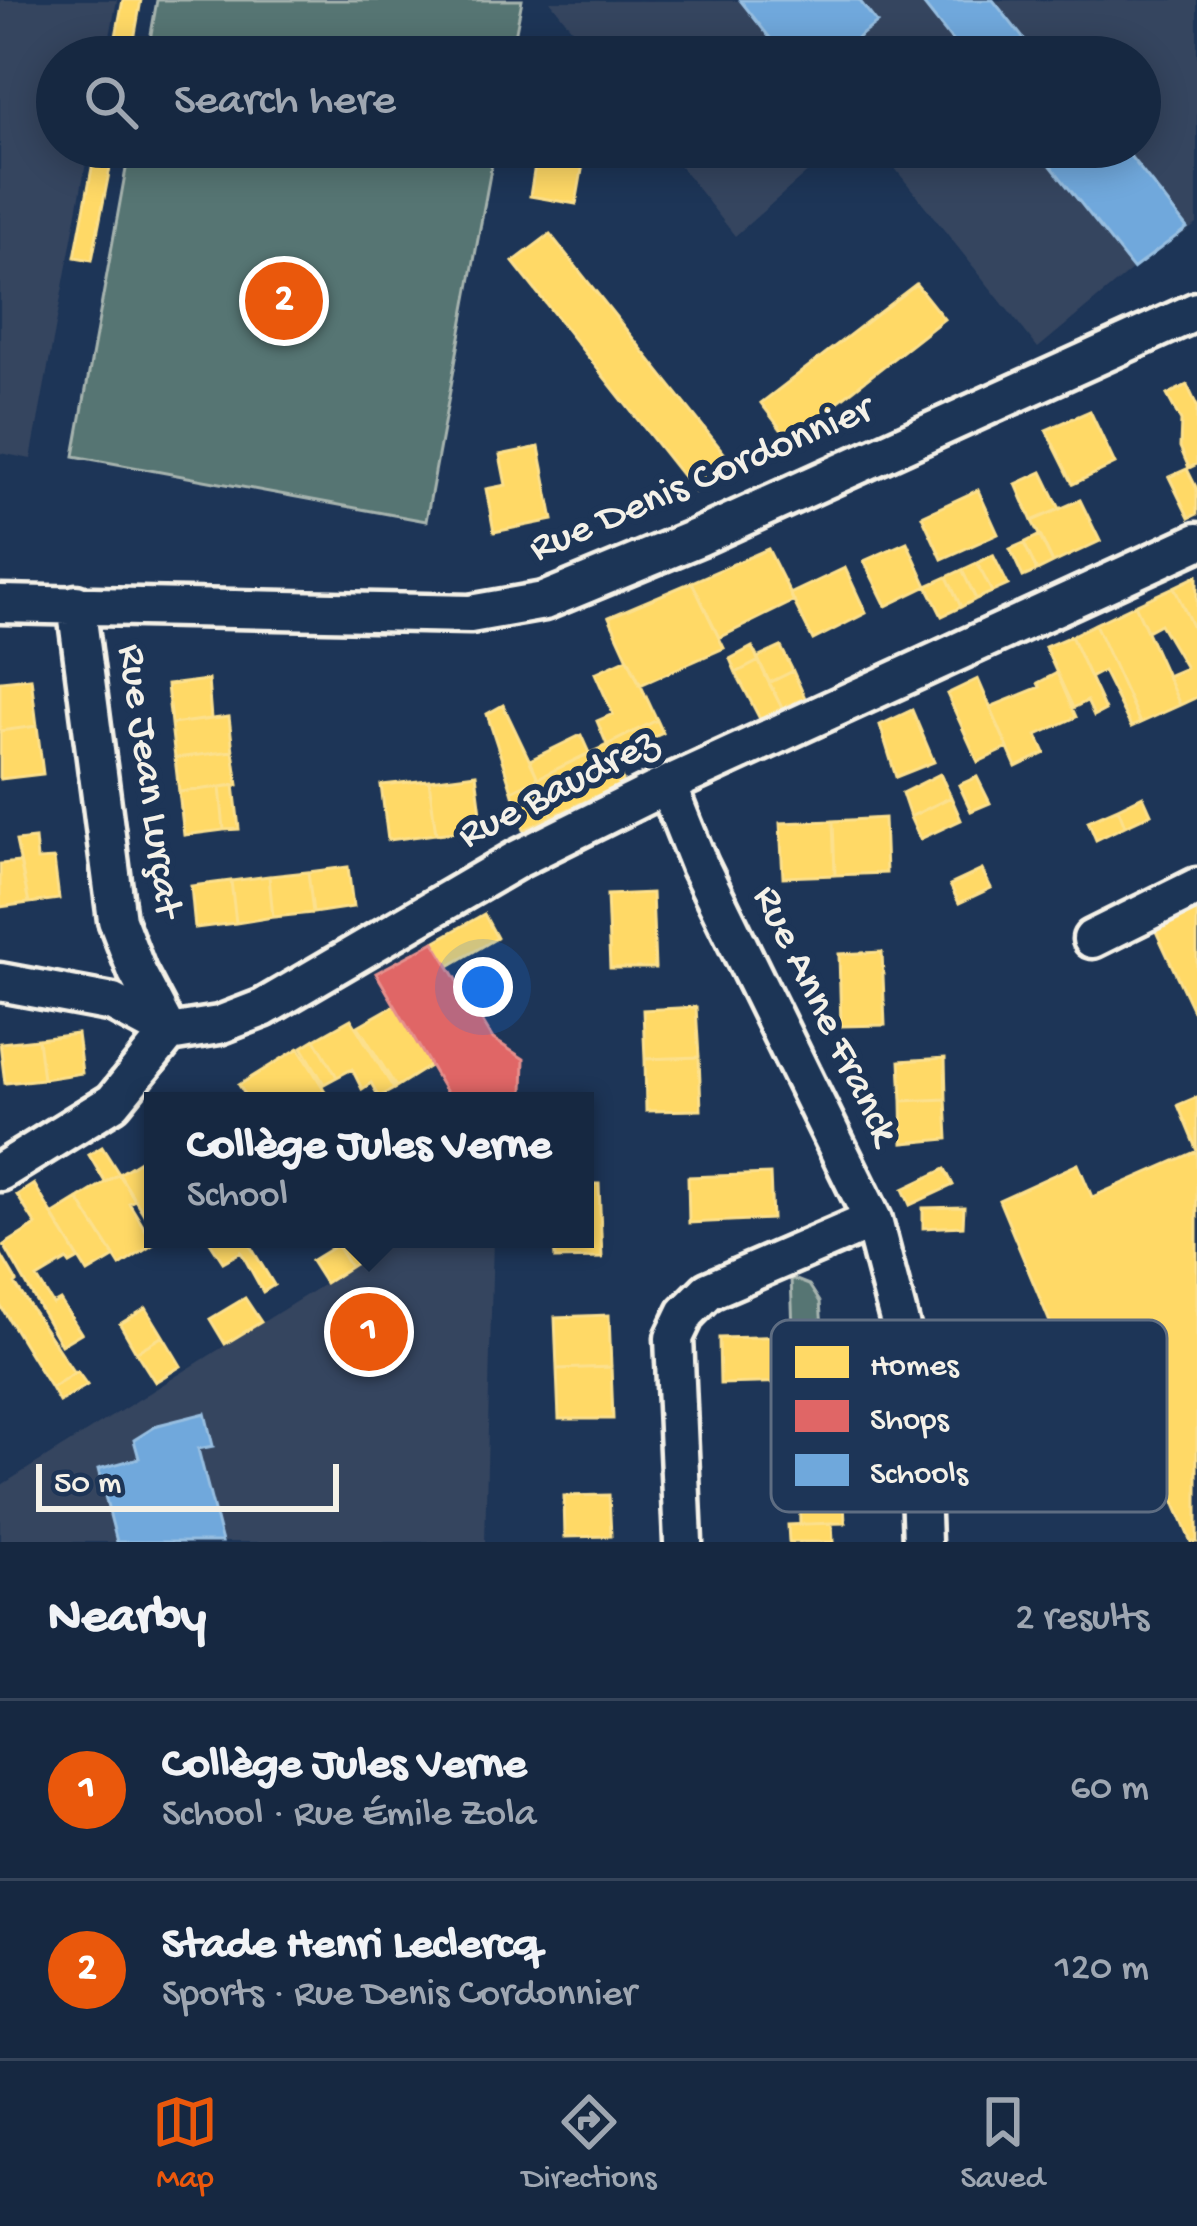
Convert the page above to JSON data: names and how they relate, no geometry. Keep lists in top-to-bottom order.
{
  "streets": {
    "street": [
      "Rue Denis Cordonnier",
      "Rue Jean Lurçat",
      "Rue Baudrez",
      "Rue Anne Franck"
    ]
  },
  "crossings": [
    ["Rue Denis Cordonnier", "Rue Jean Lurçat"],
    ["Rue Jean Lurçat", "Rue Baudrez"],
    ["Rue Baudrez", "Rue Anne Franck"]
  ],
  "legend": ["Homes", "Shops", "Schools"],
  "scale_bar": "50 m",
  "page": {
    "search": "Search here",
    "pins": ["2", "1"],
    "popup": ["Collège Jules Verne", "School"],
    "scale": "50 m",
    "heading": ["Nearby", "2 results"],
    "list": [
      {
        "mark": "1",
        "name": "Collège Jules Verne",
        "note": "School · Rue Émile Zola",
        "value": "60 m"
      },
      {
        "mark": "2",
        "name": "Stade Henri Leclercq",
        "note": "Sports · Rue Denis Cordonnier",
        "value": "120 m"
      }
    ],
    "nav": ["Map", "Directions", "Saved"]
  }
}
